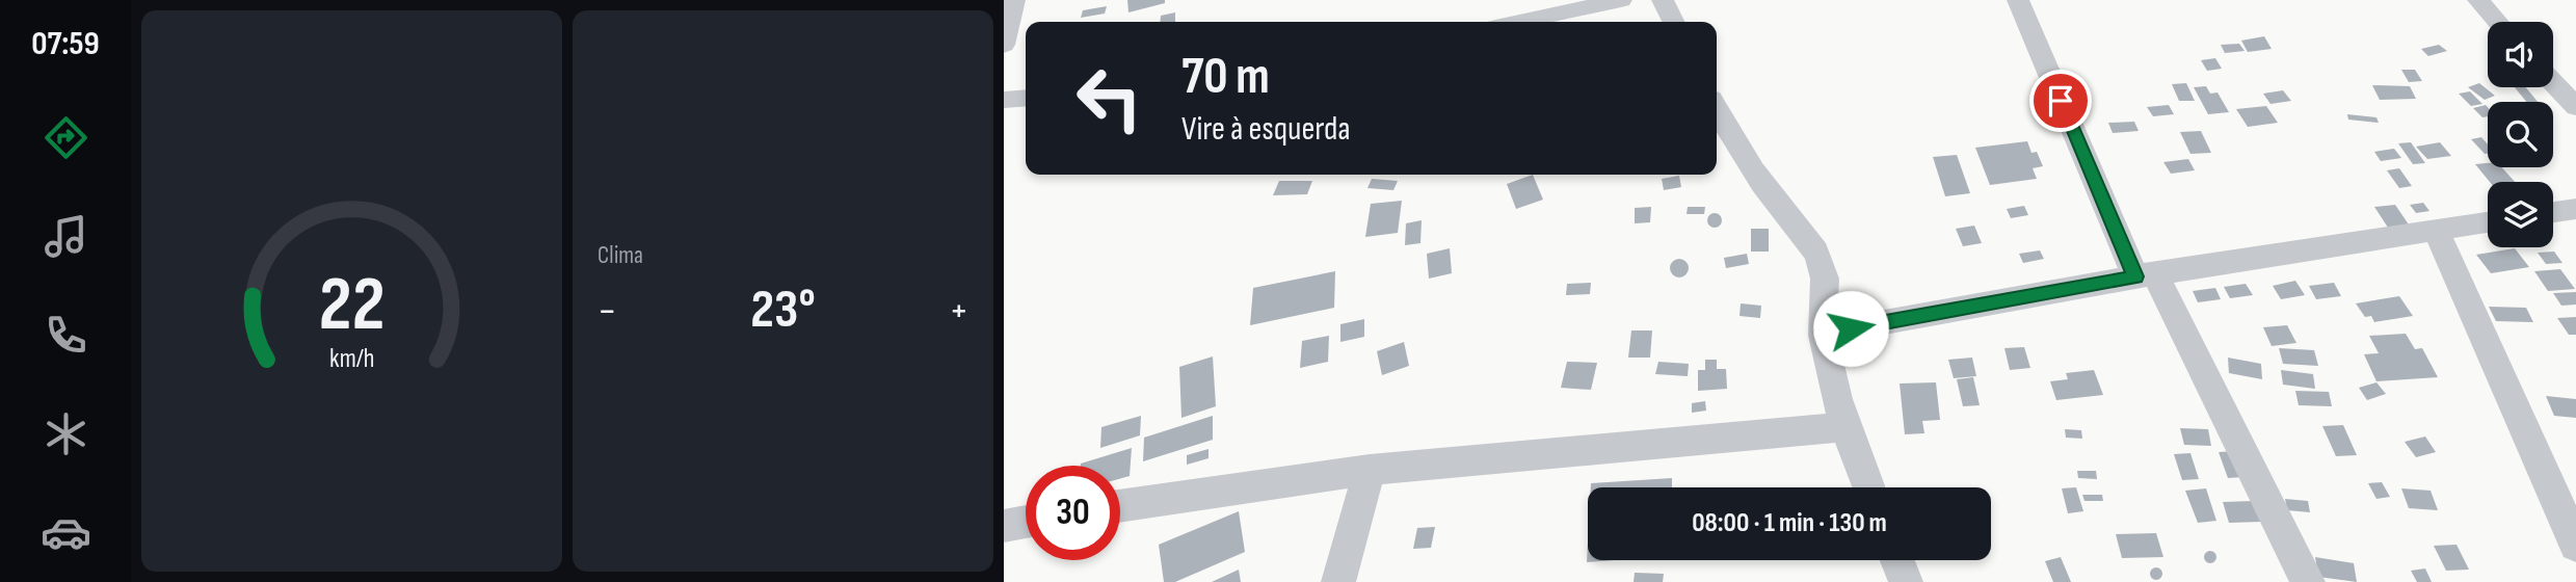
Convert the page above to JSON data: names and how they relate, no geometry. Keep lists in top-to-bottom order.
{
  "page": {
    "tabs": "07:59",
    "tile": "Clima",
    "turn": ["70 m", "Vire à esquerda"],
    "heat": ["−", "23°", "+"],
    "limit": "30",
    "trip": "08:00 · 1 min · 130 m",
    "gauge": ["22", "km/h"]
  }
}
